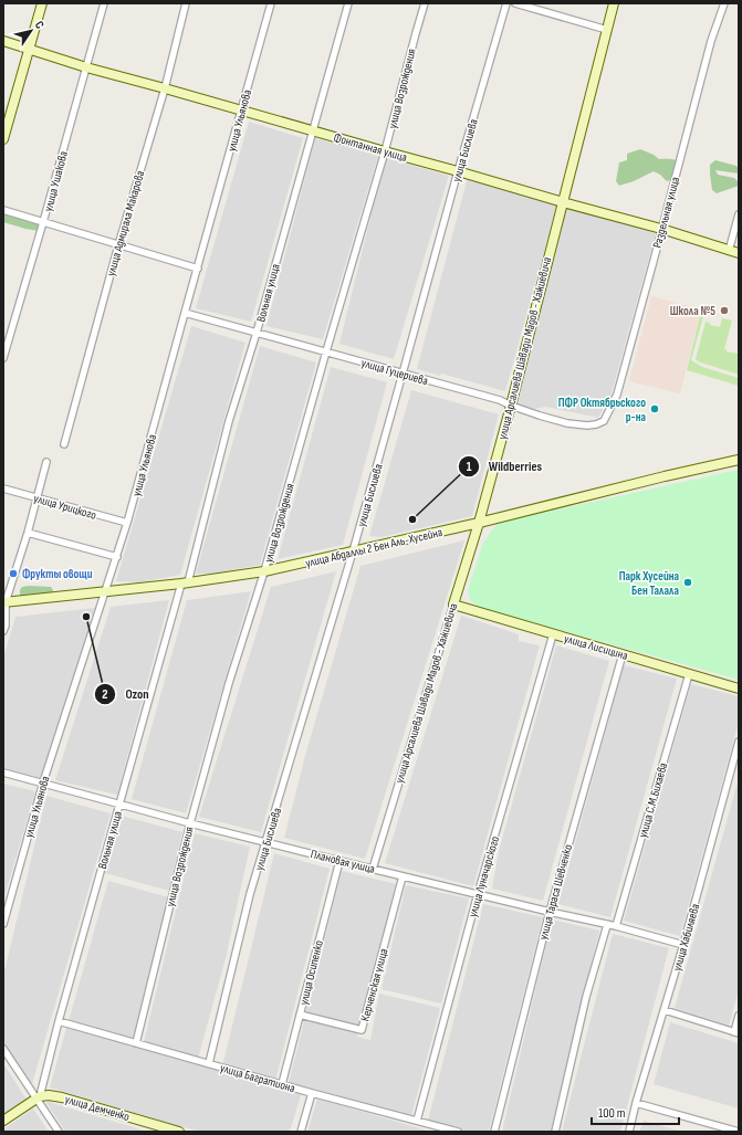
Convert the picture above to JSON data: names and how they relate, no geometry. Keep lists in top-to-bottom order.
{
  "streets": {
    "street": [
      "улица Возрождения",
      "улица Ульянова",
      "Фонтанная улица",
      "улица Бислиева",
      "улица Ушакова",
      "Раздельная улица",
      "улица Адмирала Макарова",
      "Вольная улица",
      "улица Арсалиева Шавади Мадов - Хажиевича",
      "улица Гуцериева",
      "улица Урицкого",
      "улица Абдаллы 2 Бен Аль-Хусейна",
      "улица Лисицина",
      "улица С.М.Бихаева",
      "Плановая улица",
      "улица Луначарского",
      "улица Тараса Шевченко",
      "улица Хабиляева",
      "улица Осипенко",
      "Керченская улица",
      "улица Багратиона",
      "улица Демченко"
    ]
  },
  "crossings": [
    ["улица Возрождения", "Фонтанная улица"],
    ["улица Возрождения", "улица Гуцериева"],
    ["улица Возрождения", "улица Абдаллы 2 Бен Аль-Хусейна"],
    ["улица Возрождения", "Плановая улица"],
    ["улица Возрождения", "улица Багратиона"],
    ["улица Ульянова", "Фонтанная улица"],
    ["улица Ульянова", "улица Гуцериева"],
    ["улица Ульянова", "улица Урицкого"],
    ["улица Ульянова", "улица Абдаллы 2 Бен Аль-Хусейна"],
    ["улица Ульянова", "Плановая улица"],
    ["Фонтанная улица", "улица Бислиева"],
    ["Фонтанная улица", "улица Ушакова"],
    ["Фонтанная улица", "Раздельная улица"],
    ["Фонтанная улица", "улица Адмирала Макарова"],
    ["Фонтанная улица", "Вольная улица"],
    ["Фонтанная улица", "улица Арсалиева Шавади Мадов - Хажиевича"],
    ["улица Бислиева", "улица Гуцериева"],
    ["улица Бислиева", "улица Абдаллы 2 Бен Аль-Хусейна"],
    ["улица Бислиева", "Плановая улица"],
    ["улица Бислиева", "улица Багратиона"],
    ["Раздельная улица", "улица Гуцериева"],
    ["Вольная улица", "улица Гуцериева"],
    ["Вольная улица", "улица Абдаллы 2 Бен Аль-Хусейна"],
    ["Вольная улица", "Плановая улица"],
    ["Вольная улица", "улица Багратиона"],
    ["Вольная улица", "улица Демченко"],
    ["улица Арсалиева Шавади Мадов - Хажиевича", "улица Гуцериева"],
    ["улица Арсалиева Шавади Мадов - Хажиевича", "улица Абдаллы 2 Бен Аль-Хусейна"],
    ["улица Арсалиева Шавади Мадов - Хажиевича", "улица Лисицина"],
    ["улица Арсалиева Шавади Мадов - Хажиевича", "Плановая улица"],
    ["улица Лисицина", "улица С.М.Бихаева"],
    ["улица Лисицина", "улица Луначарского"],
    ["улица Лисицина", "улица Тараса Шевченко"],
    ["улица С.М.Бихаева", "Плановая улица"],
    ["Плановая улица", "улица Луначарского"],
    ["Плановая улица", "улица Тараса Шевченко"],
    ["Плановая улица", "улица Хабиляева"],
    ["Плановая улица", "улица Осипенко"],
    ["Плановая улица", "Керченская улица"],
    ["улица Луначарского", "улица Багратиона"],
    ["улица Осипенко", "Керченская улица"],
    ["улица Осипенко", "улица Багратиона"]
  ],
  "places": [
    "Школа №5",
    "ПФР Октябрьского р-на",
    "Wildberries",
    "Фрукты овощи",
    "Парк Хусейна Бен Талала",
    "Ozon"
  ],
  "scale_bar": "100 m",
  "north": "top right"
}
